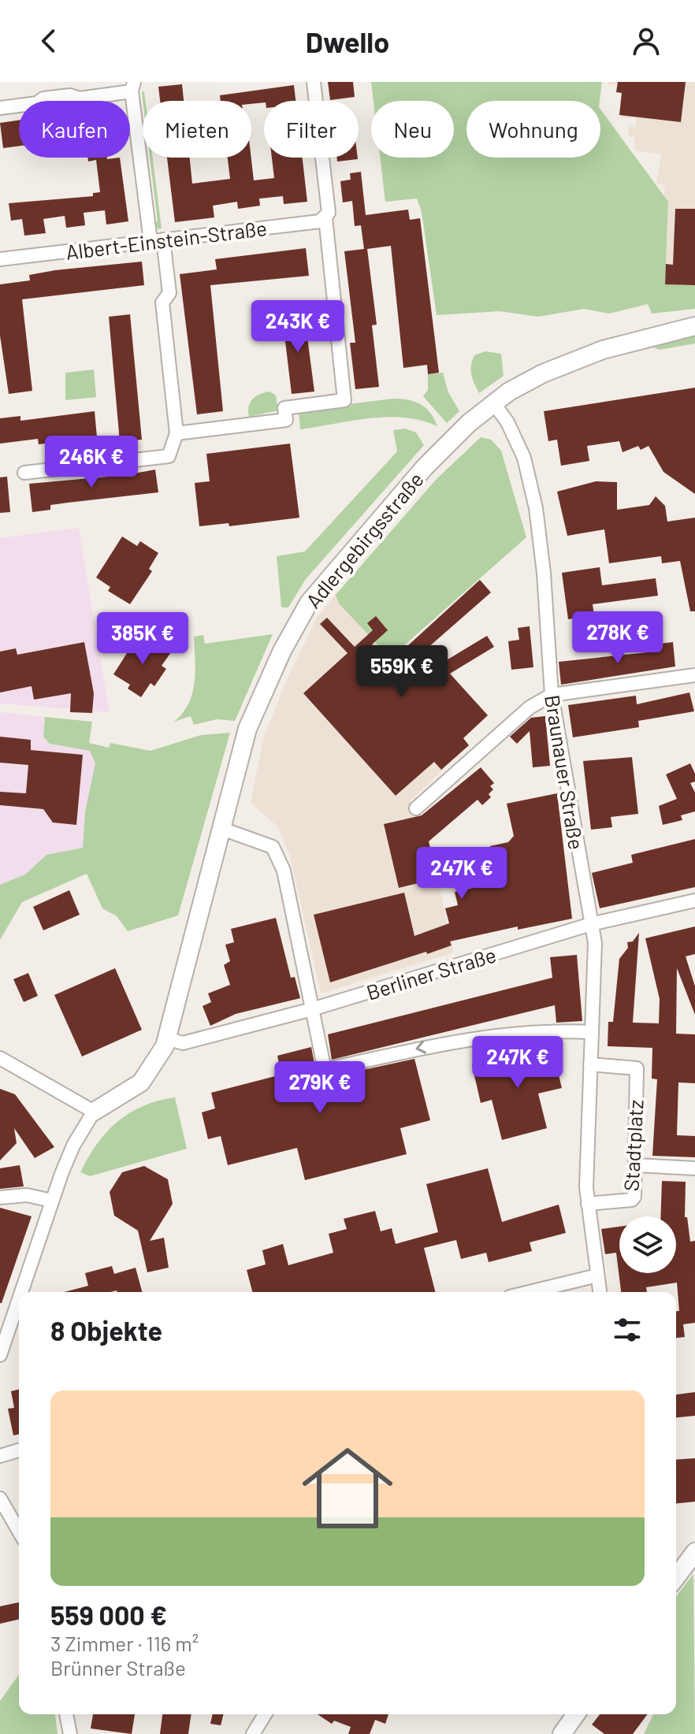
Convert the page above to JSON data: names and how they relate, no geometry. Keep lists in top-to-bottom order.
{
  "streets": {
    "street": [
      "Albert-Einstein-Straße",
      "Adlergebirgsstraße",
      "Braunauer Straße",
      "Berliner Straße",
      "Stadtplatz"
    ]
  },
  "crossings": [
    ["Adlergebirgsstraße", "Braunauer Straße"],
    ["Adlergebirgsstraße", "Berliner Straße"],
    ["Braunauer Straße", "Berliner Straße"]
  ],
  "page": {
    "header": "Dwello",
    "chip": [
      "Kaufen",
      "Mieten",
      "Filter",
      "Neu",
      "Wohnung"
    ],
    "price": [
      "243K €",
      "246K €",
      "278K €",
      "385K €",
      "559K €",
      "247K €",
      "247K €",
      "279K €"
    ],
    "heading": "8 Objekte",
    "list": [
      {
        "name": "559 000 €",
        "note": "3 Zimmer · 116 m² · Brünner Straße"
      }
    ]
  }
}
